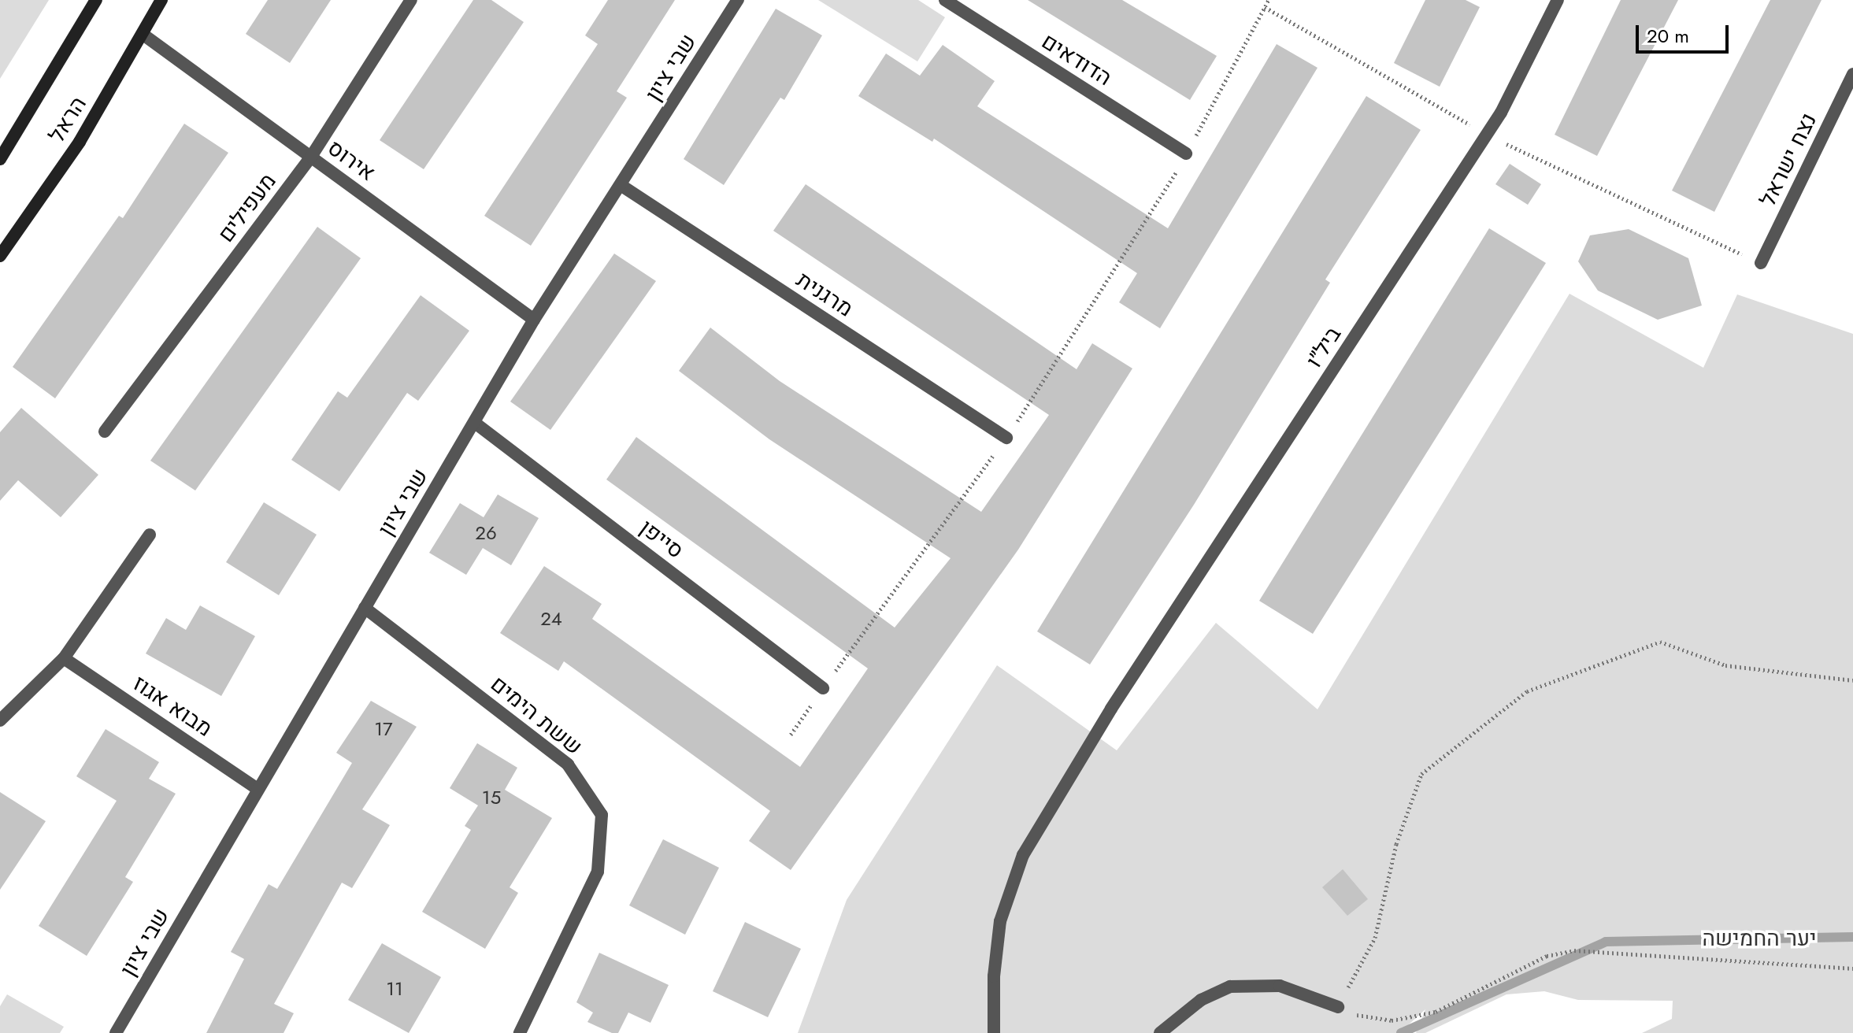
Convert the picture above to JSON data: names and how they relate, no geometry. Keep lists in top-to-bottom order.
{
  "streets": {
    "main road": ["הראל"],
    "street": [
      "הדודאים",
      "שבי ציון",
      "נצח ישראל",
      "אירוס",
      "מעפילים",
      "מרגנית",
      "ביל״ו",
      "סייפן",
      "מבוא אגוז",
      "ששת הימים"
    ]
  },
  "crossings": [
    ["שבי ציון", "אירוס"],
    ["שבי ציון", "מרגנית"],
    ["שבי ציון", "סייפן"],
    ["שבי ציון", "מבוא אגוז"],
    ["שבי ציון", "ששת הימים"],
    ["הראל", "אירוס"],
    ["אירוס", "מעפילים"]
  ],
  "parks": ["יער החמישה"],
  "house_numbers": [
    "26",
    "24",
    "17",
    "15",
    "11"
  ],
  "scale_bar": "20 m"
}
